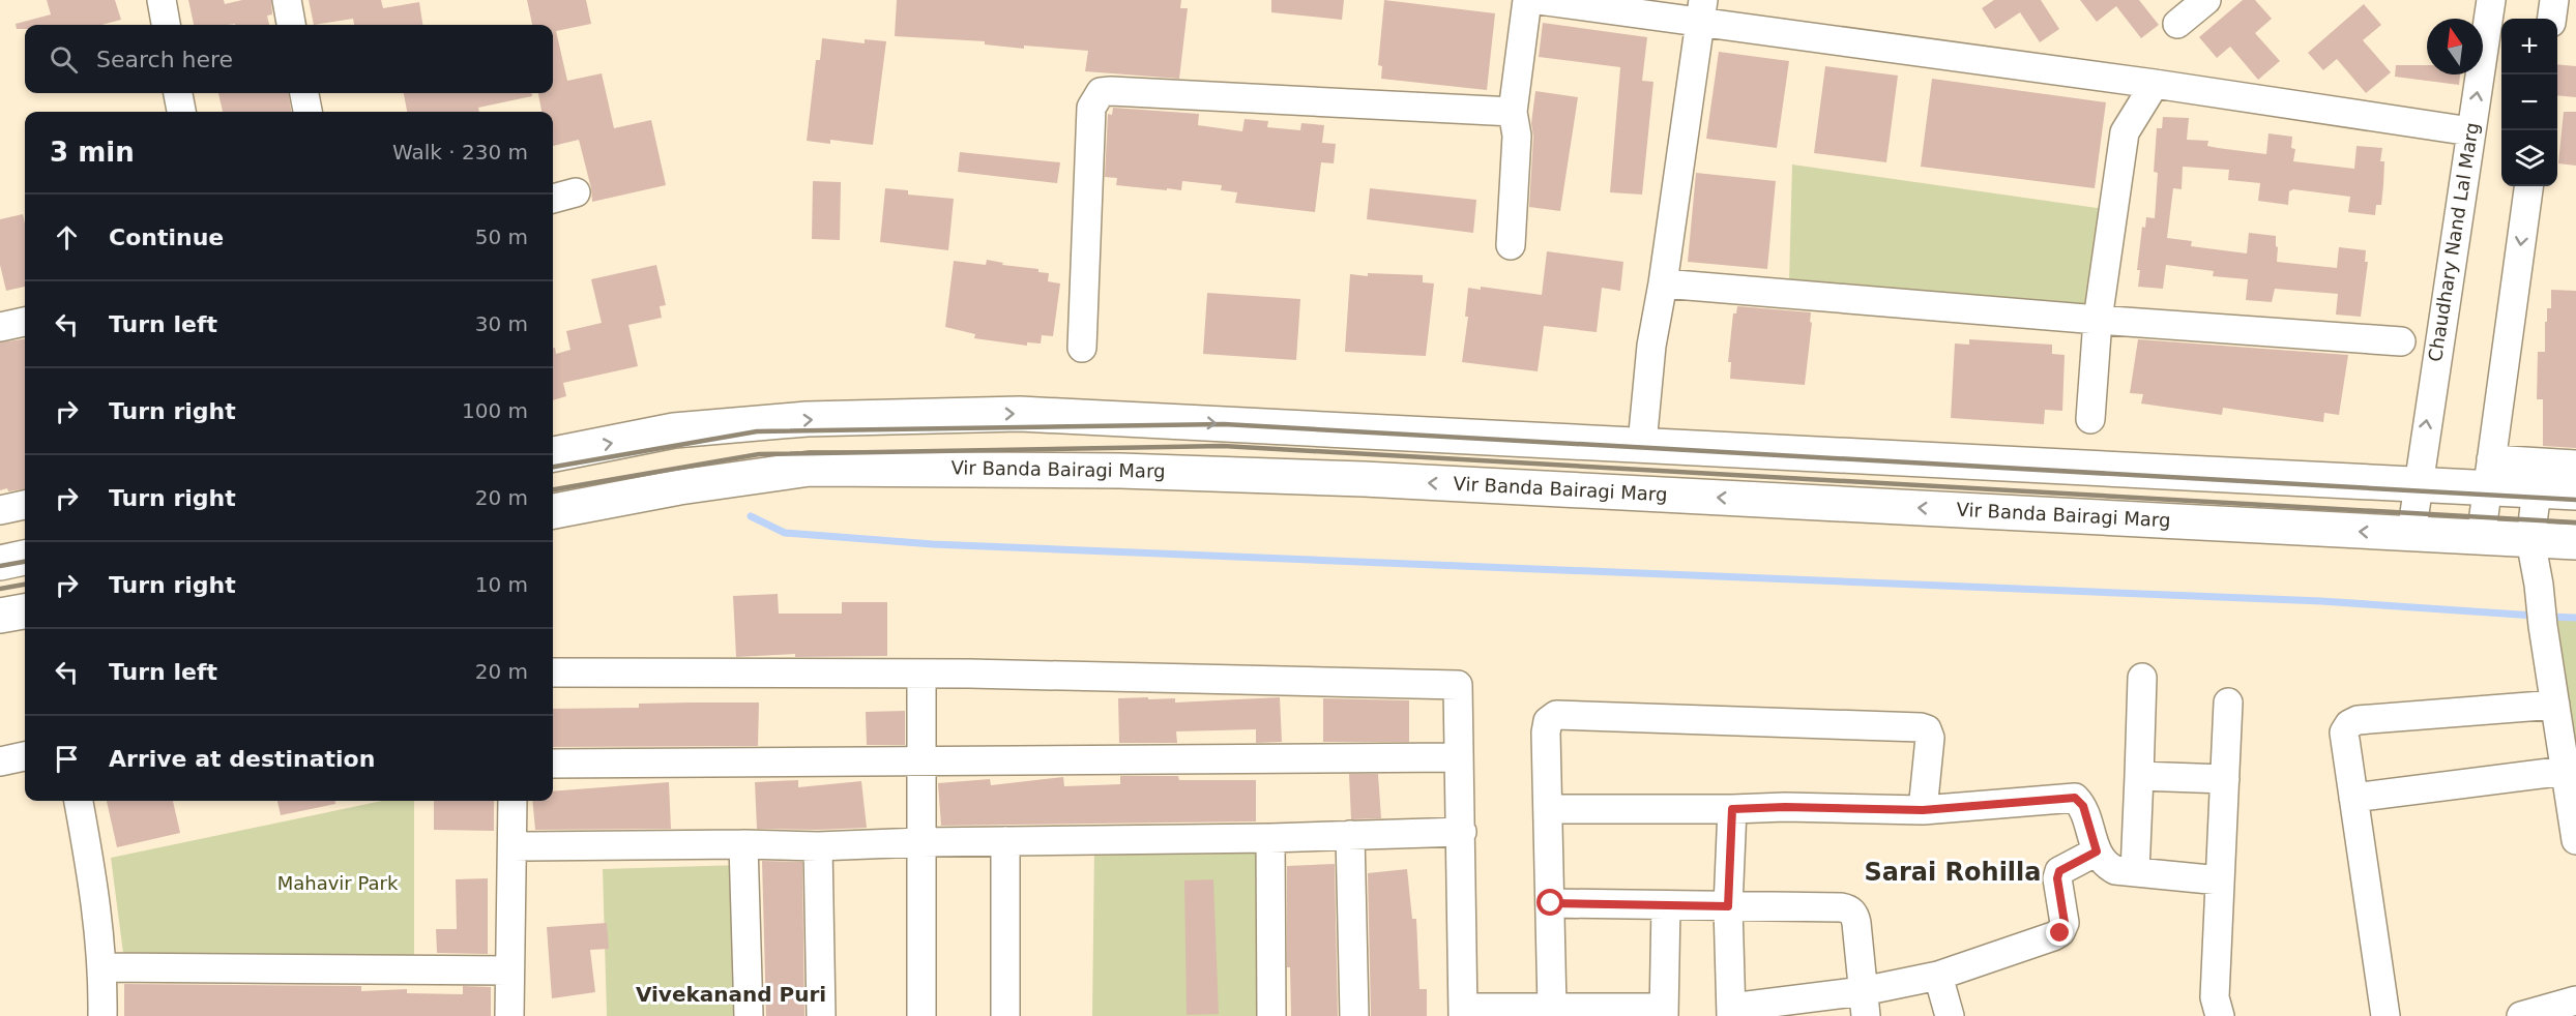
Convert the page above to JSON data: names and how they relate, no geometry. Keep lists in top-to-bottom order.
{
  "streets": {
    "main road": ["Vir Banda Bairagi Marg"],
    "street": ["Chaudhary Nand Lal Marg"]
  },
  "crossings": [
    ["Chaudhary Nand Lal Marg", "Vir Banda Bairagi Marg"]
  ],
  "districts": ["Sarai Rohilla", "Vivekanand Puri"],
  "parks": ["Mahavir Park"],
  "north": "top",
  "page": {
    "map_buttons": ["+", "−"],
    "search": "Search here",
    "heading": ["3 min", "Walk · 230 m"],
    "list": [
      ["Continue", "50 m"],
      ["Turn left", "30 m"],
      ["Turn right", "100 m"],
      ["Turn right", "20 m"],
      ["Turn right", "10 m"],
      ["Turn left", "20 m"],
      "Arrive at destination"
    ]
  }
}
